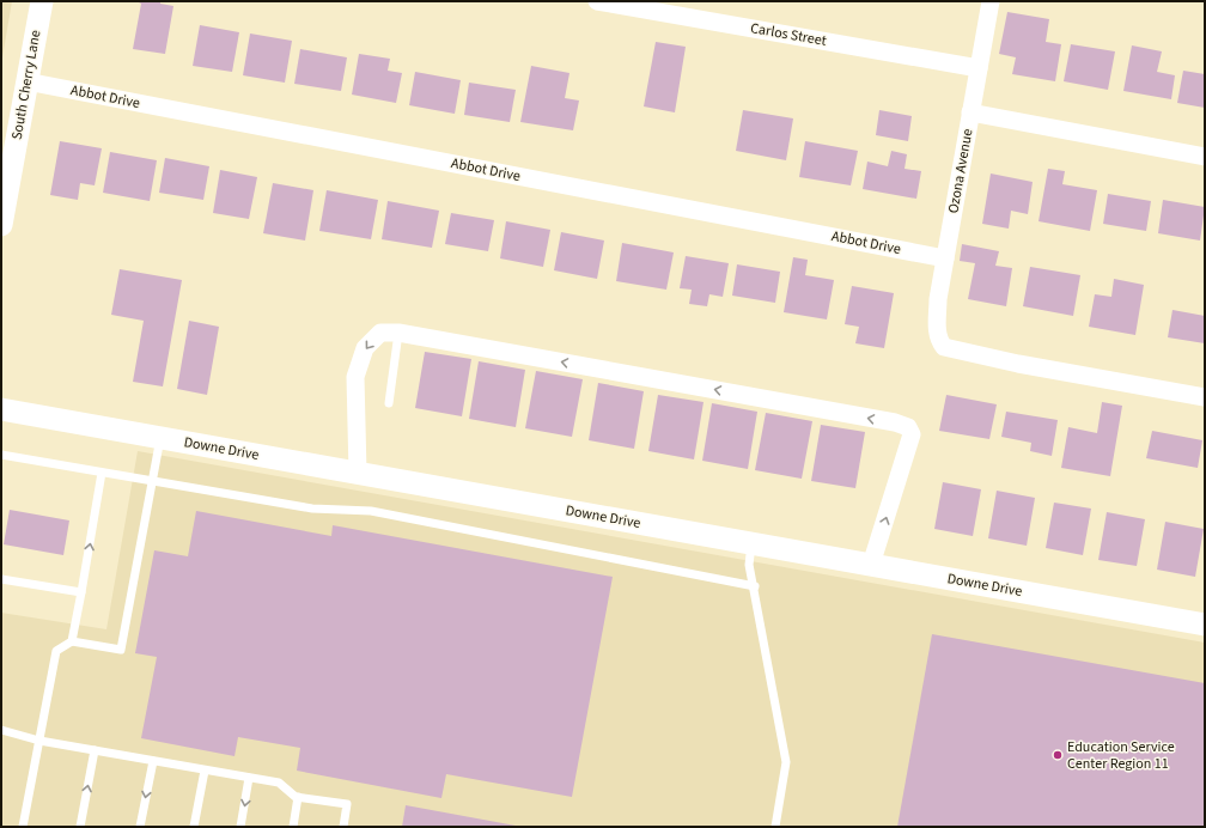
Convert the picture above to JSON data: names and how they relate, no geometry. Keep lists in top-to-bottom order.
{
  "streets": {
    "street": [
      "Carlos Street",
      "South Cherry Lane",
      "Abbot Drive",
      "Ozona Avenue",
      "Downe Drive"
    ]
  },
  "crossings": [
    ["Carlos Street", "Ozona Avenue"],
    ["South Cherry Lane", "Abbot Drive"],
    ["Abbot Drive", "Ozona Avenue"]
  ],
  "places": ["Education Service Center Region 11"]
}
